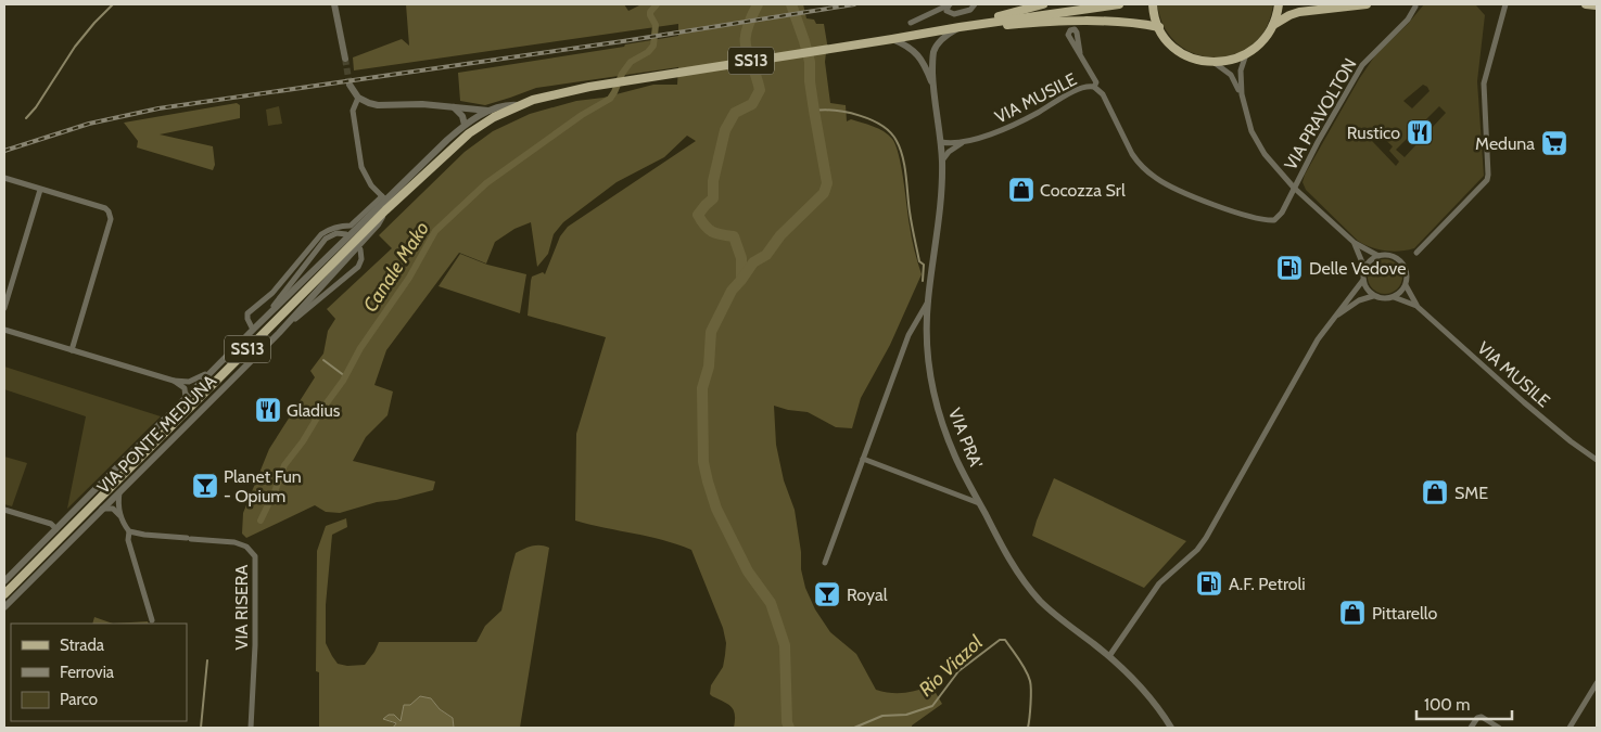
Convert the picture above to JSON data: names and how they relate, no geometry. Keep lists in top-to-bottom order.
{
  "streets": {
    "main road": ["SS13", "VIA PONTE MEDUNA"],
    "street": [
      "VIA MUSILE",
      "VIA PRAVOLTON",
      "VIA PRA'",
      "VIA RISERA"
    ]
  },
  "crossings": [
    ["SS13", "VIA PONTE MEDUNA"],
    ["SS13", "VIA PRA'"],
    ["VIA MUSILE", "VIA PRAVOLTON"],
    ["VIA MUSILE", "VIA PRA'"],
    ["VIA PONTE MEDUNA", "VIA PRA'"]
  ],
  "water": ["Canale Mako", "Rio Viazol"],
  "places": {
    "restaurant": ["Rustico", "Gladius"],
    "supermarket": ["Meduna"],
    "shop": ["Cocozza Srl", "SME", "Pittarello"],
    "fuel station": ["Delle Vedove", "A.F. Petroli"],
    "bar": ["Planet Fun - Opium", "Royal"]
  },
  "legend": ["Strada", "Ferrovia", "Parco"],
  "scale_bar": "100 m"
}
